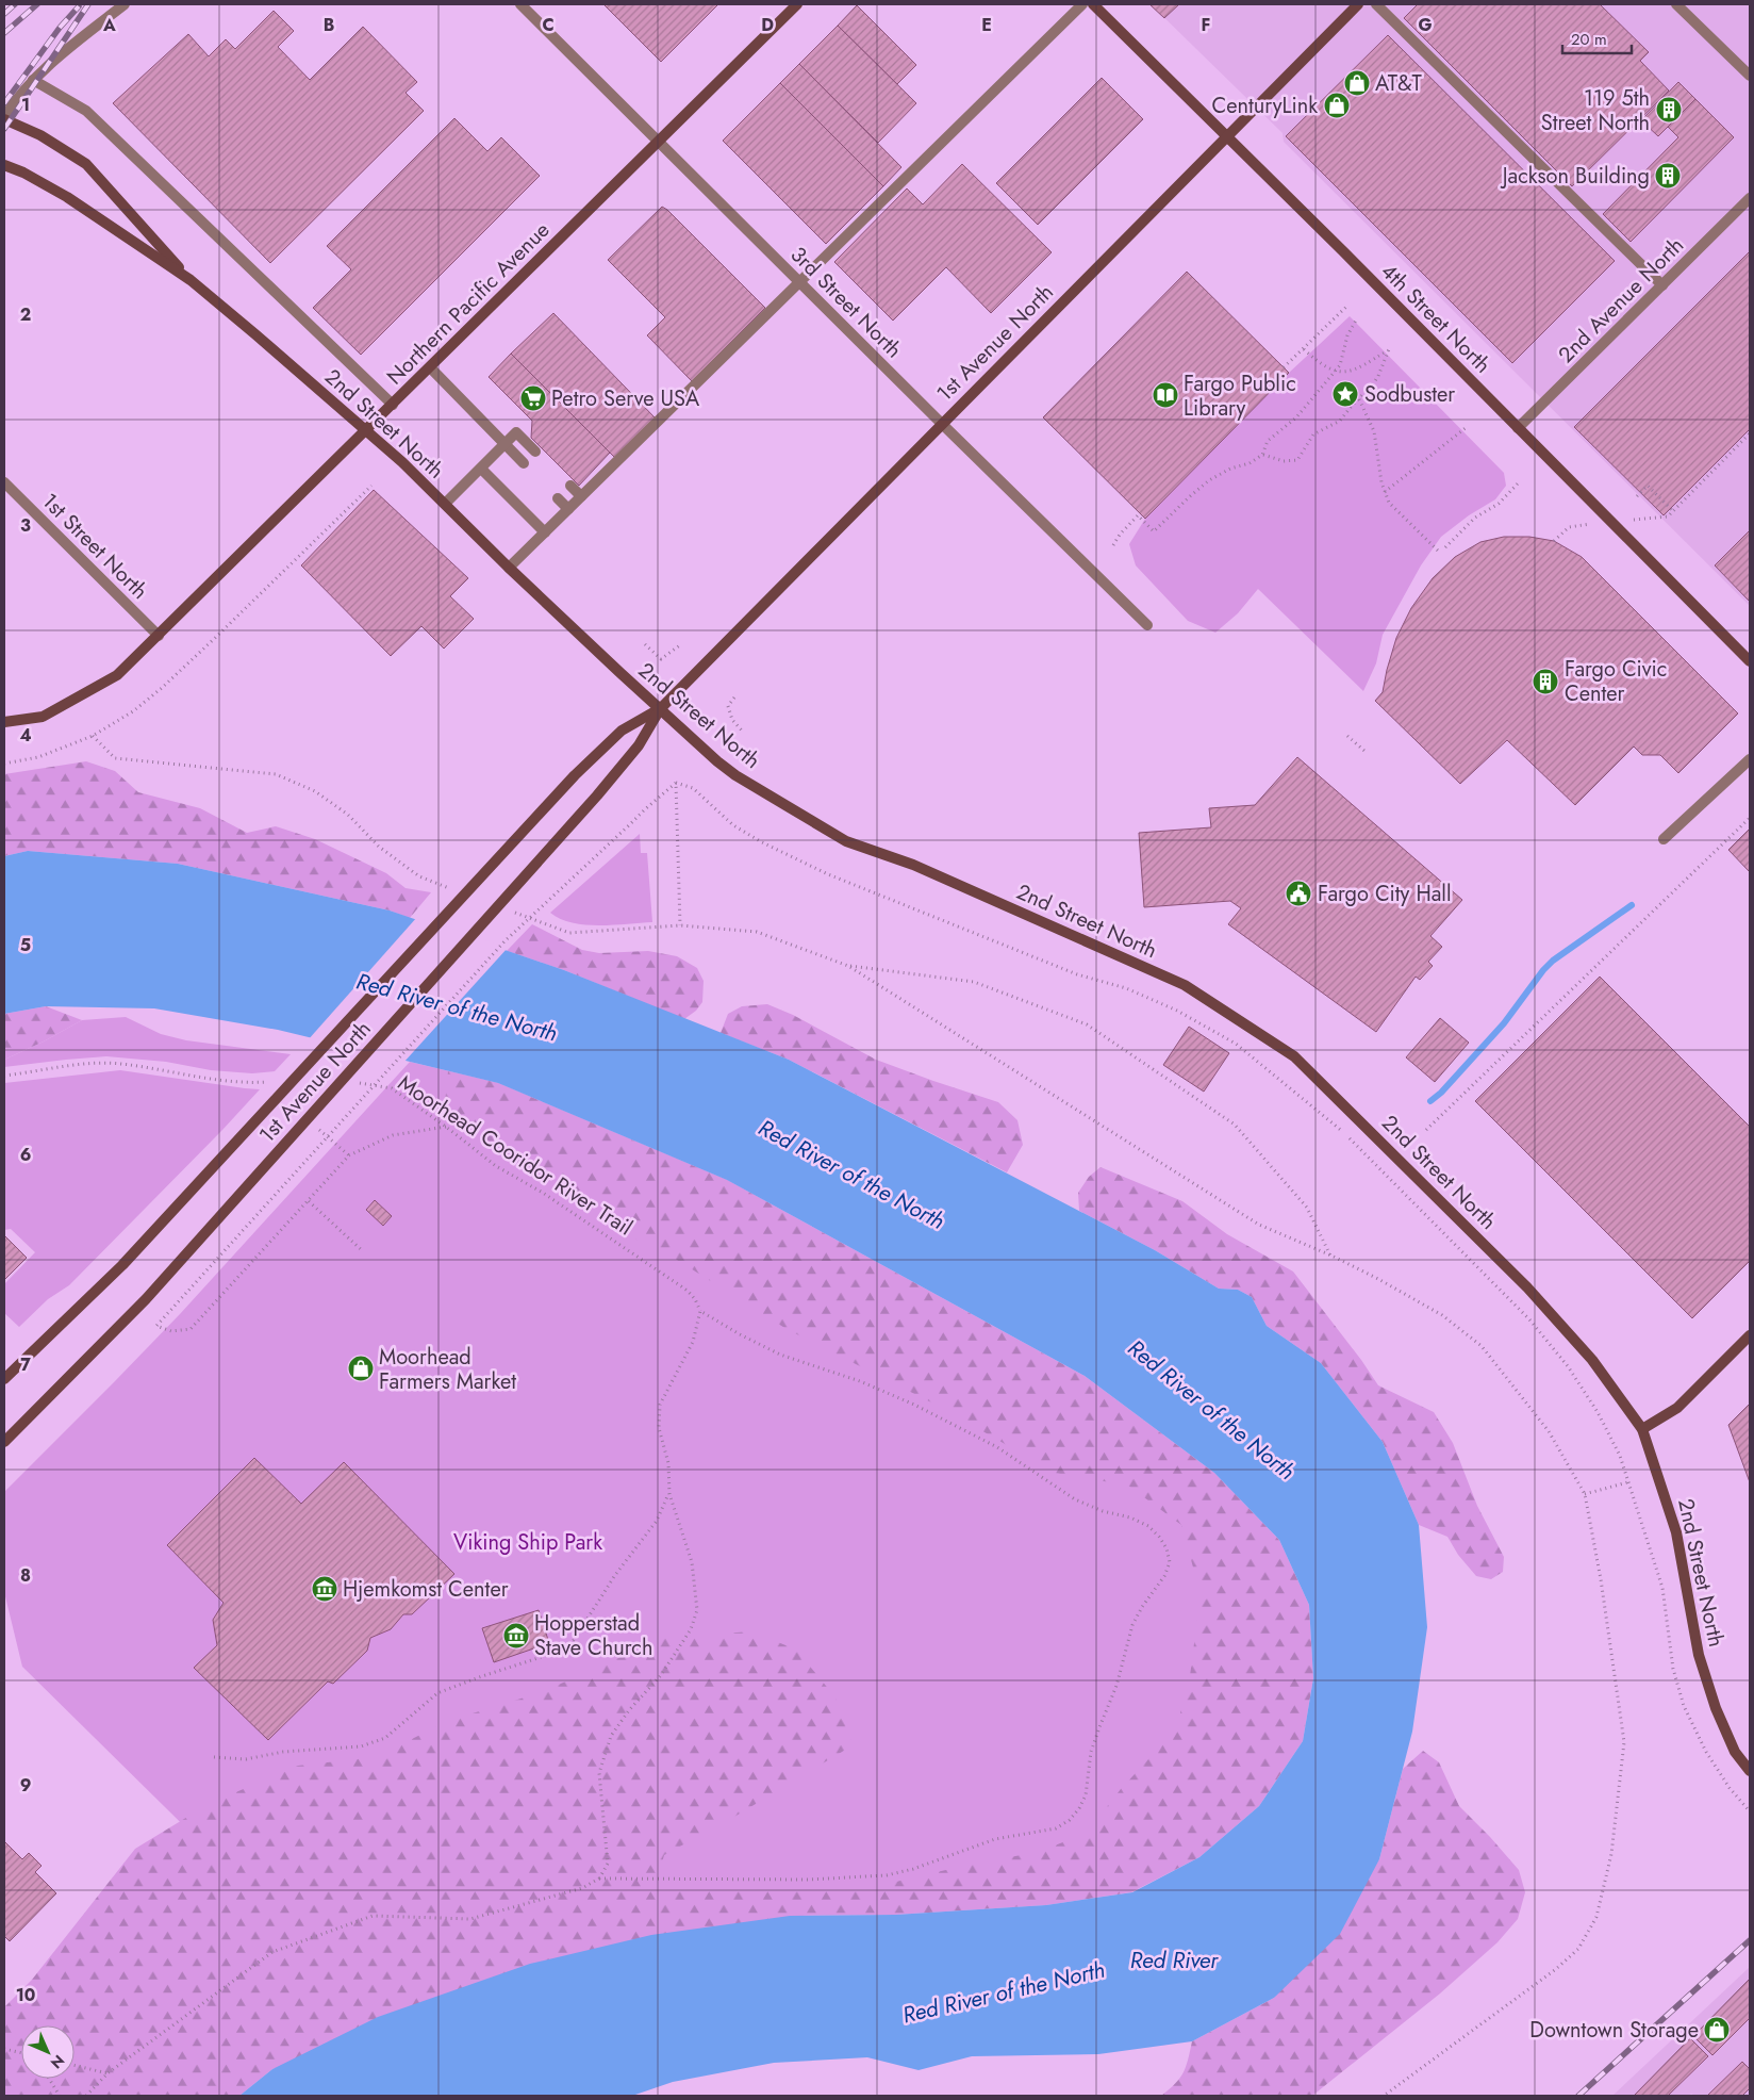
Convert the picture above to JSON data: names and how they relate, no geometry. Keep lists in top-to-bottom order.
{
  "streets": {
    "street": [
      "2nd Avenue North",
      "3rd Street North",
      "Northern Pacific Avenue",
      "4th Street North",
      "1st Avenue North",
      "2nd Street North",
      "1st Street North"
    ],
    "path": ["Moorhead Cooridor River Trail"]
  },
  "crossings": [
    ["2nd Avenue North", "4th Street North"],
    ["3rd Street North", "Northern Pacific Avenue"],
    ["3rd Street North", "1st Avenue North"],
    ["Northern Pacific Avenue", "2nd Street North"],
    ["Northern Pacific Avenue", "1st Street North"],
    ["4th Street North", "1st Avenue North"],
    ["1st Avenue North", "2nd Street North"]
  ],
  "water": ["Red River of the North", "Red River"],
  "parks": ["Viking Ship Park"],
  "places": {
    "shop": [
      "AT&T",
      "CenturyLink",
      "Moorhead Farmers Market",
      "Downtown Storage"
    ],
    "building": ["119 5th Street North", "Jackson Building", "Fargo Civic Center"],
    "place": ["Sodbuster"],
    "library": ["Fargo Public Library"],
    "supermarket": ["Petro Serve USA"],
    "public building": ["Fargo City Hall"],
    "museum": ["Hjemkomst Center", "Hopperstad Stave Church"]
  },
  "scale_bar": "20 m",
  "north": "bottom right",
  "grid": {
    "columns": [
      "A",
      "B",
      "C",
      "D",
      "E",
      "F",
      "G"
    ],
    "rows": [
      "1",
      "2",
      "3",
      "4",
      "5",
      "6",
      "7",
      "8",
      "9",
      "10"
    ]
  }
}
